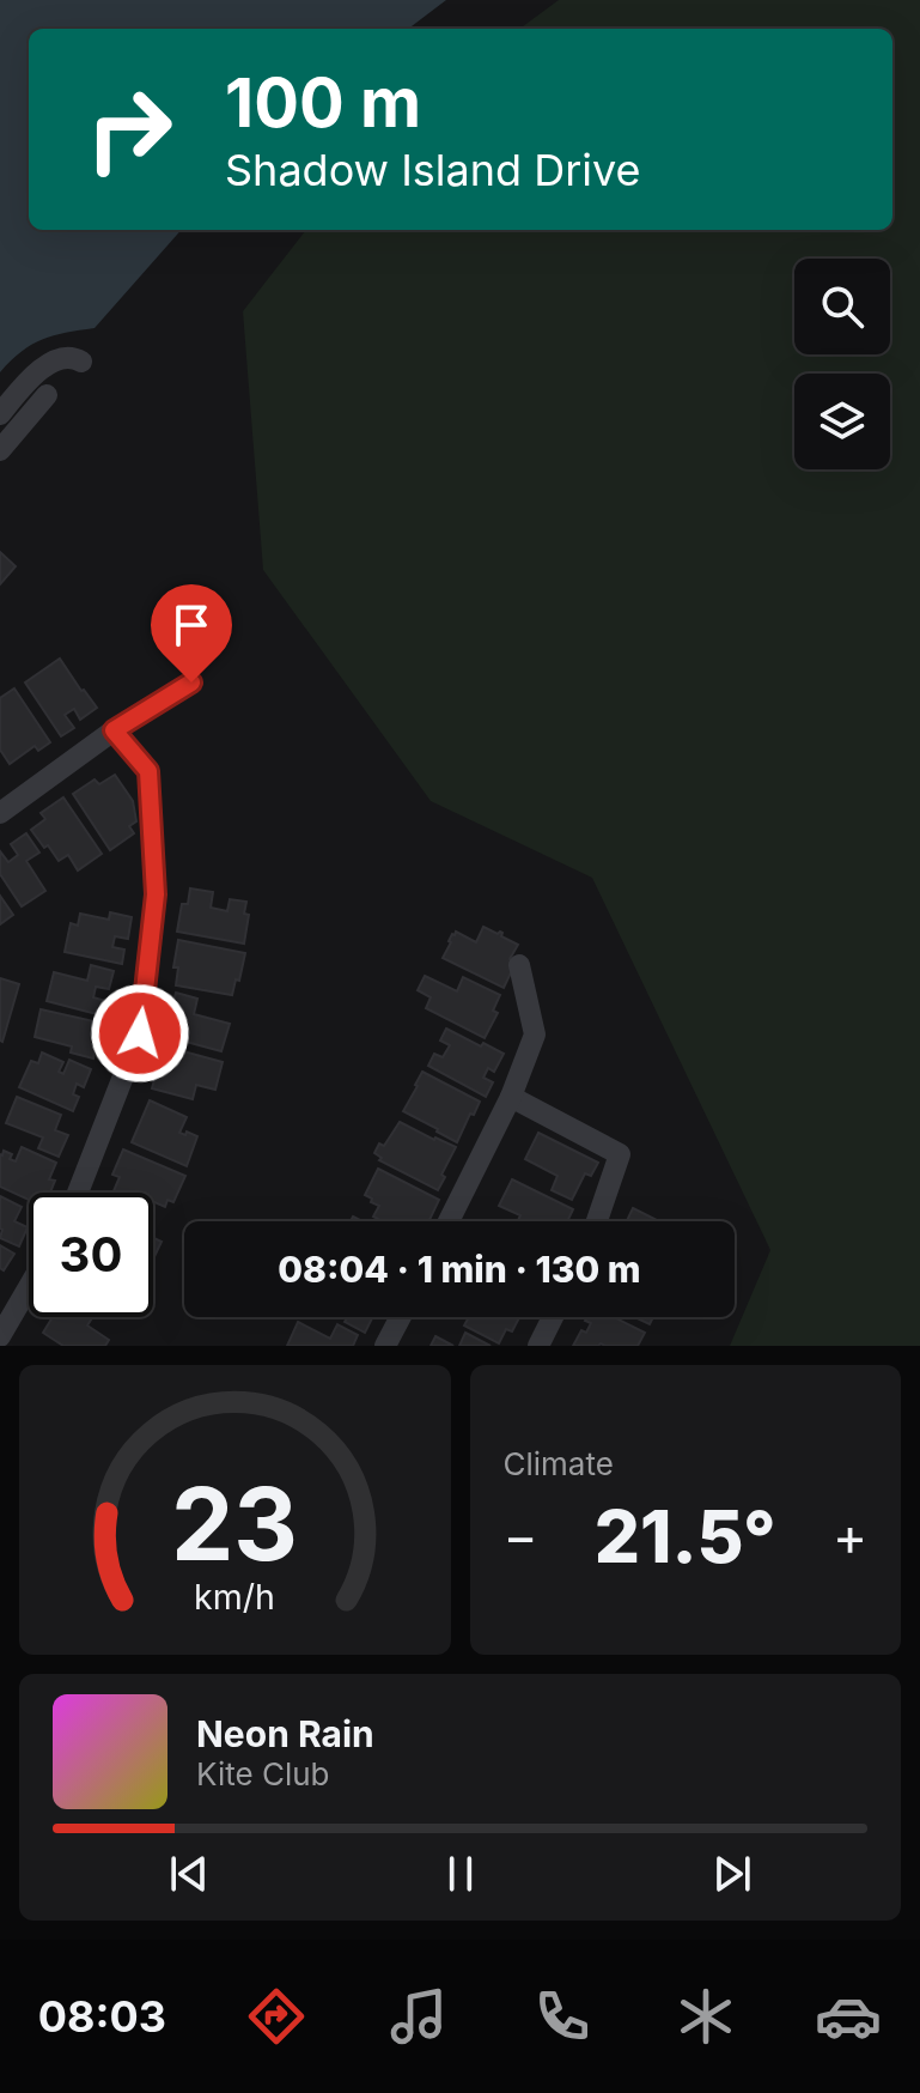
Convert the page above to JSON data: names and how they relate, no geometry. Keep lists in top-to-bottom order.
{
  "page": {
    "turn": ["100 m", "Shadow Island Drive"],
    "limit": "30",
    "trip": "08:04 · 1 min · 130 m",
    "tile": "Climate",
    "heat": ["−", "21.5°", "+"],
    "song": ["Neon Rain", "Kite Club"],
    "tabs": "08:03",
    "gauge": ["23", "km/h"]
  }
}
